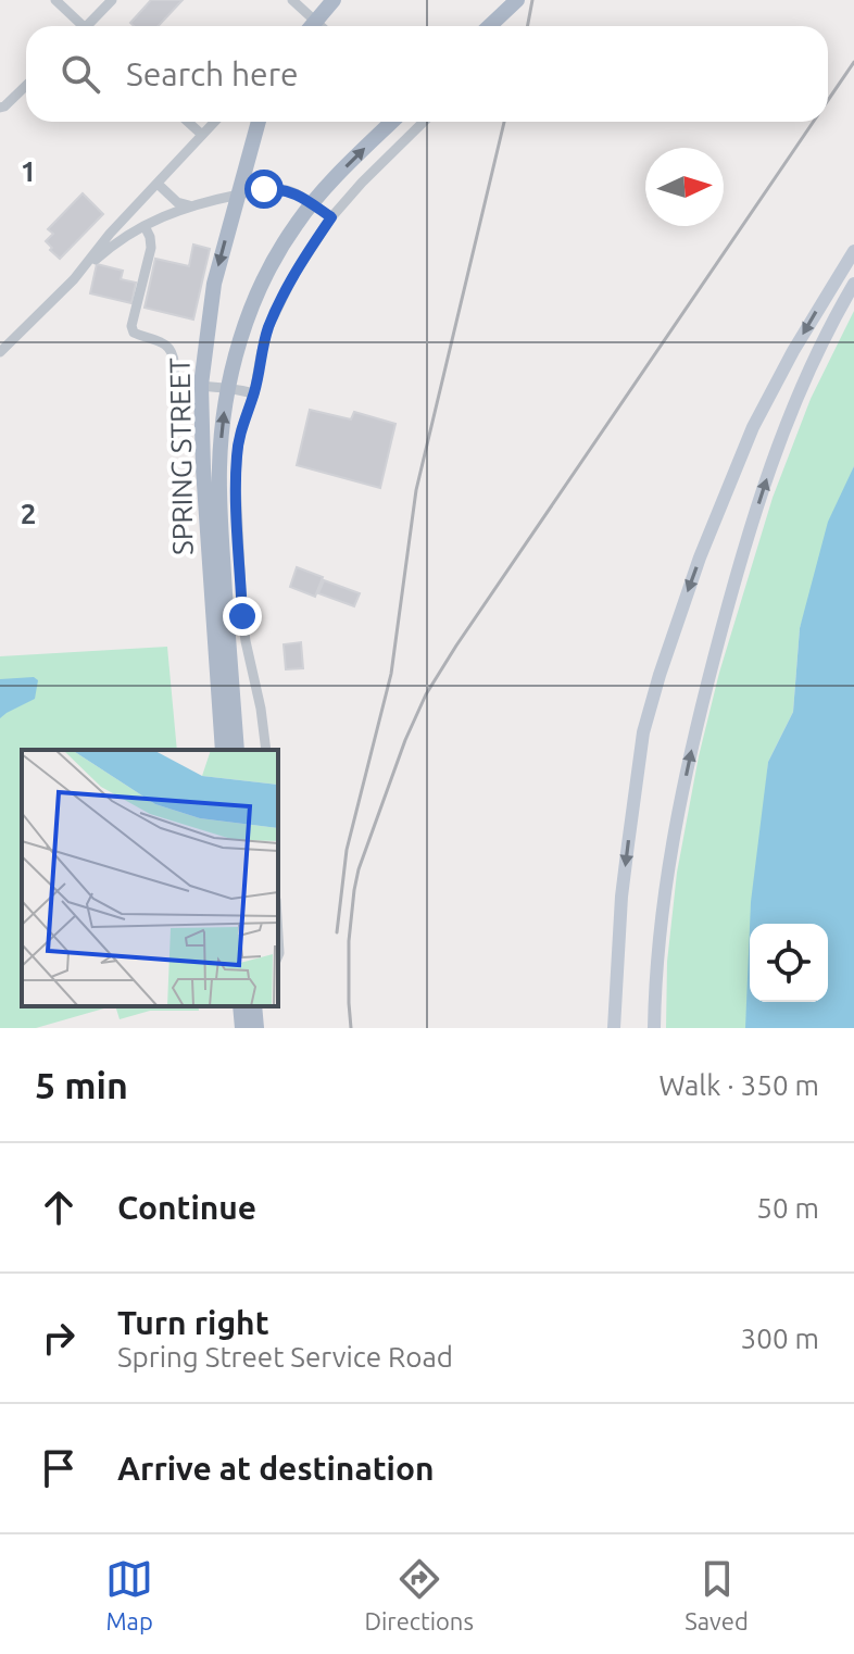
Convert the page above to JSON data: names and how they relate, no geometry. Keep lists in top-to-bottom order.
{
  "streets": {
    "main road": ["SPRING STREET"]
  },
  "north": "right",
  "page": {
    "search": "Search here",
    "heading": ["5 min", "Walk · 350 m"],
    "list": [
      ["Continue", "50 m"],
      ["Turn right", "Spring Street Service Road", "300 m"],
      "Arrive at destination"
    ],
    "nav": ["Map", "Directions", "Saved"]
  },
  "grid": {
    "rows": ["1", "2"]
  }
}
